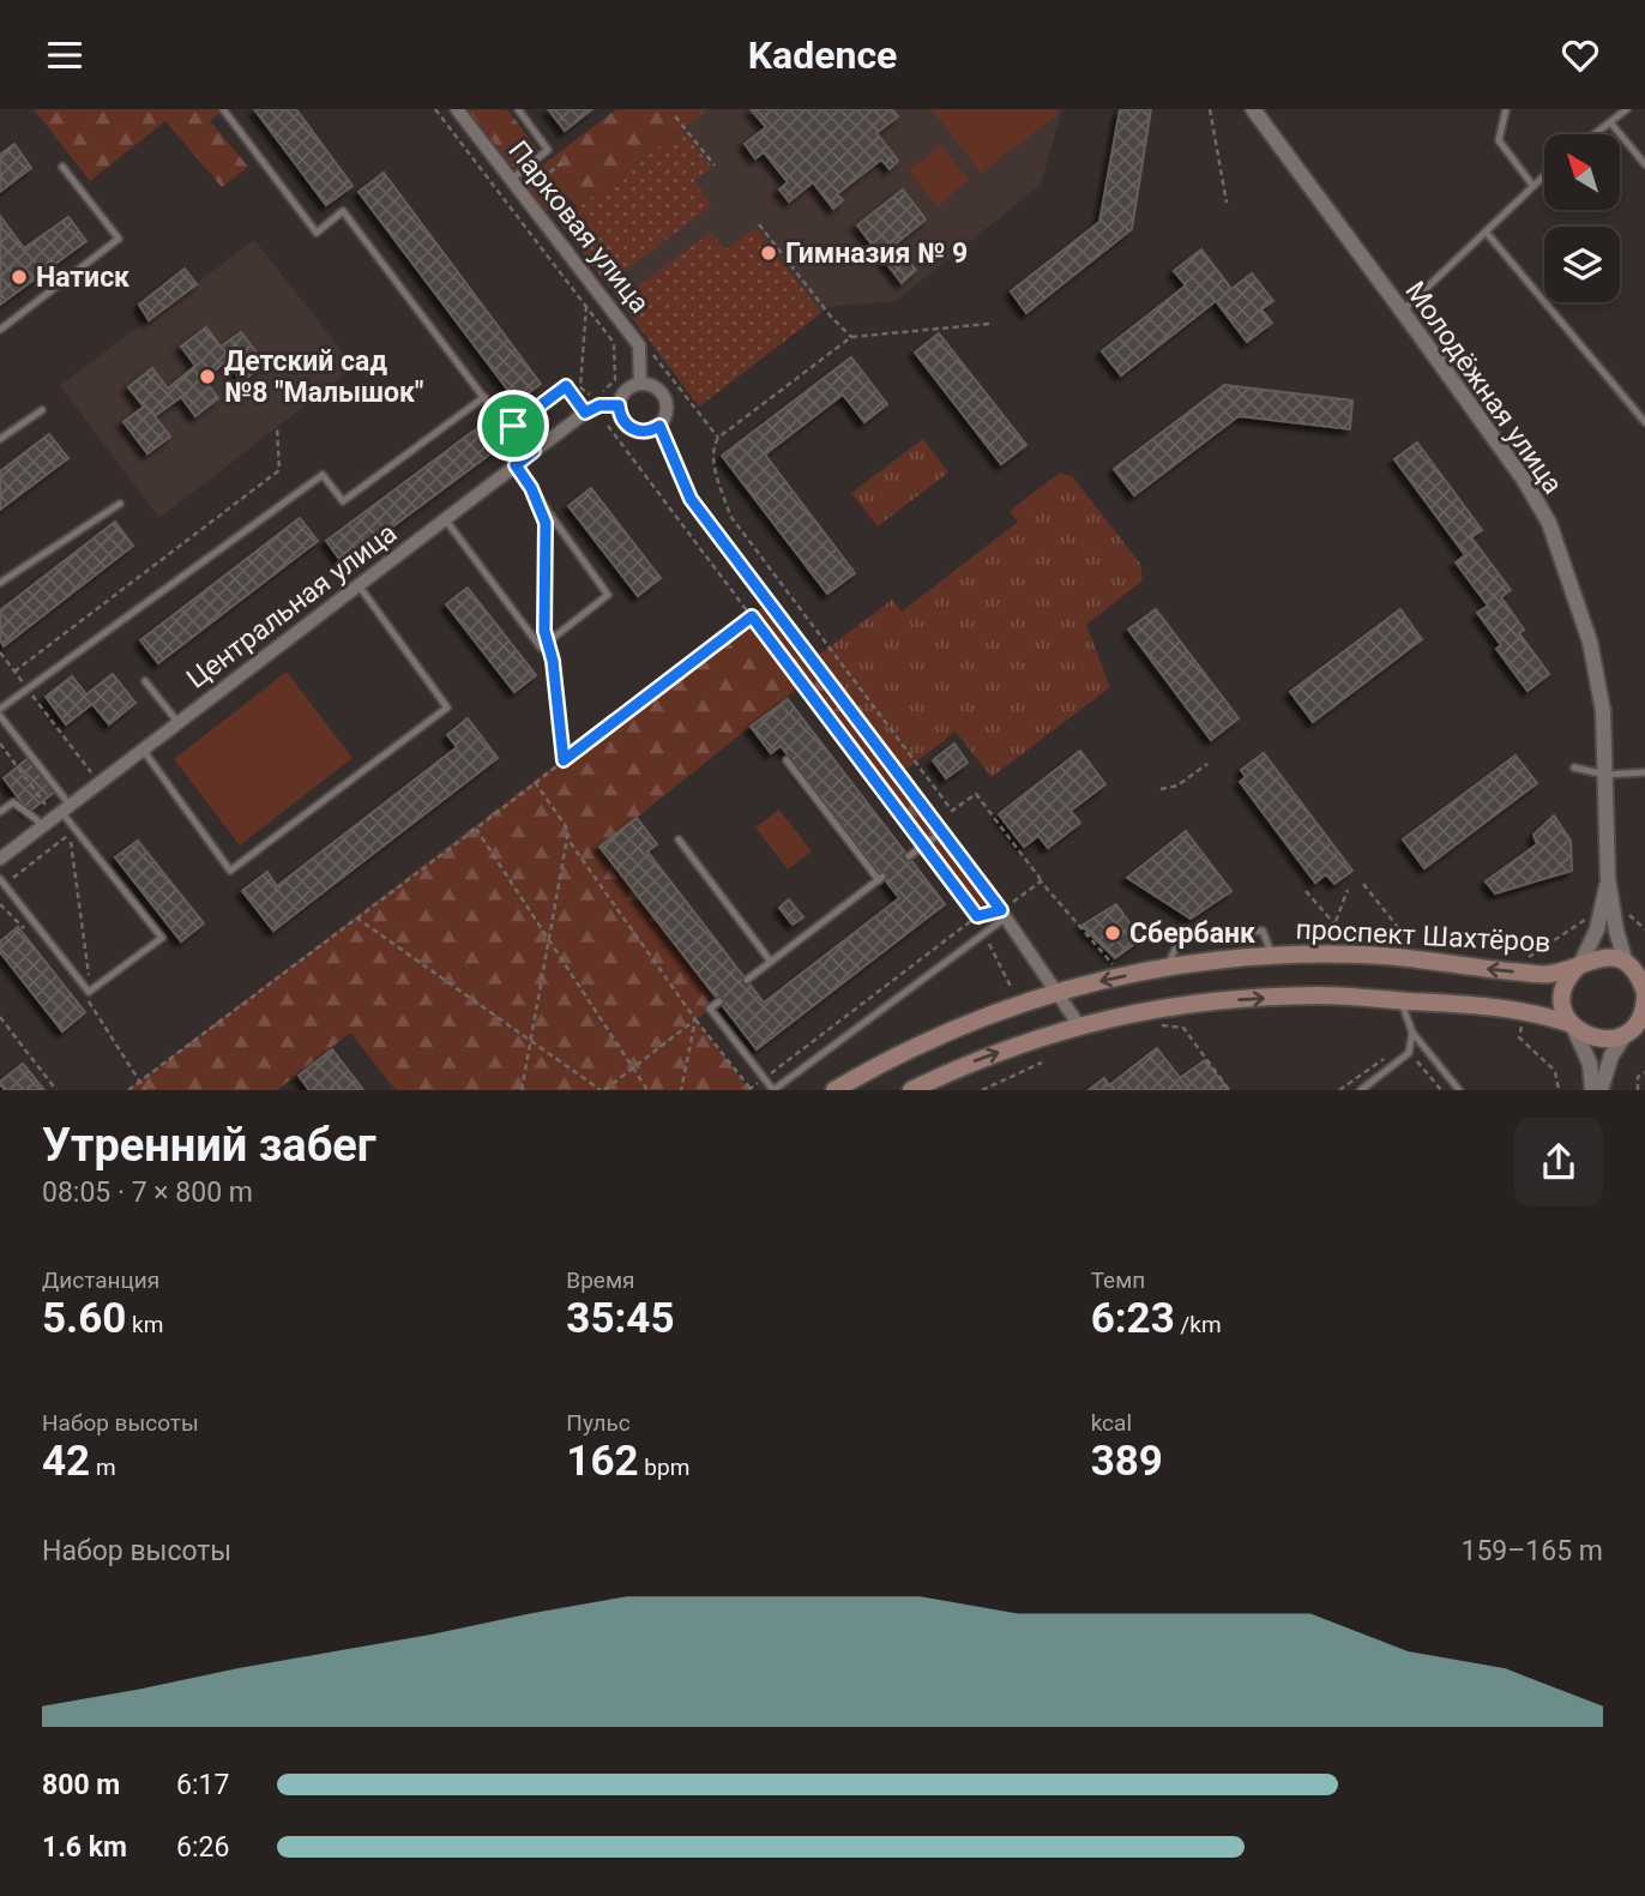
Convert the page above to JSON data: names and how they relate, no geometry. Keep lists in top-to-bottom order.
{
  "streets": {
    "main road": ["проспект Шахтёров"],
    "street": ["Парковая улица", "Молодёжная улица", "Центральная улица"]
  },
  "crossings": [
    ["Парковая улица", "Центральная улица"],
    ["Молодёжная улица", "проспект Шахтёров"]
  ],
  "places": [
    "Гимназия № 9",
    "Натиск",
    "Детский сад №8 \"Малышок\"",
    "Сбербанк"
  ],
  "north": "top left",
  "page": {
    "header": "Kadence",
    "heading": ["Утренний забег", "08:05 · 7 × 800 m"],
    "stats": [
      ["Дистанция", "5.60 km"],
      ["Время", "35:45"],
      ["Темп", "6:23 /km"],
      ["Набор высоты", "42 m"],
      ["Пульс", "162 bpm"],
      ["kcal", "389"]
    ],
    "chart": ["Набор высоты", "159–165 m"],
    "list": [
      {
        "name": "800 m",
        "note": "6:17"
      },
      {
        "name": "1.6 km",
        "note": "6:26"
      }
    ]
  }
}
